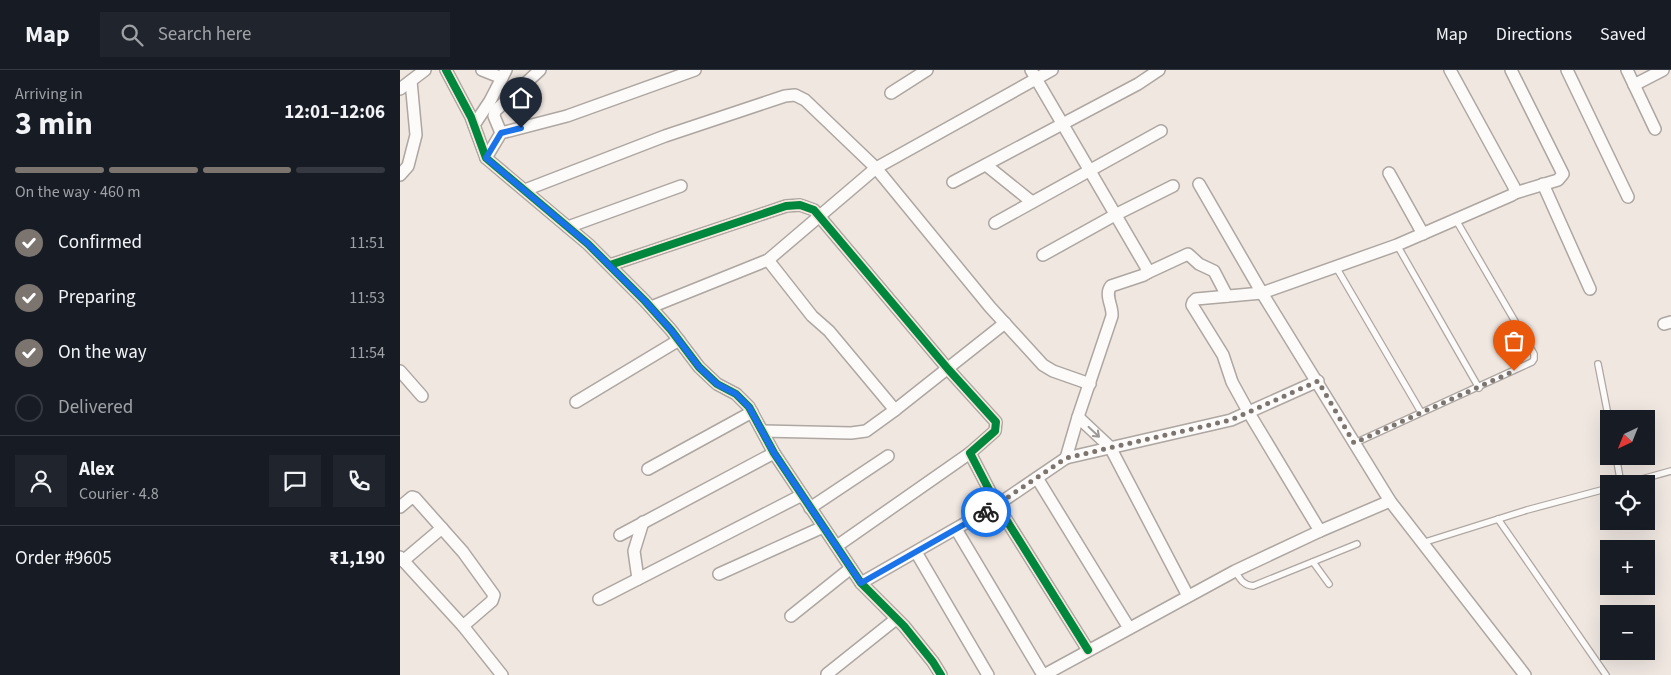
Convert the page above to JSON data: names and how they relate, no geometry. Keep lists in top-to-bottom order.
{
  "north": "bottom left",
  "page": {
    "header": "Map",
    "search": "Search here",
    "nav": ["Map", "Directions", "Saved"],
    "heading": ["3 min", "Arriving in", "12:01–12:06"],
    "panel": [
      "Alex",
      "Courier · 4.8",
      "Order #9605",
      "₹1,190"
    ],
    "bar": "On the way · 460 m",
    "list": [
      ["Confirmed", "11:51"],
      ["Preparing", "11:53"],
      ["On the way", "11:54"],
      "Delivered"
    ],
    "map_buttons": ["+", "−"]
  }
}
